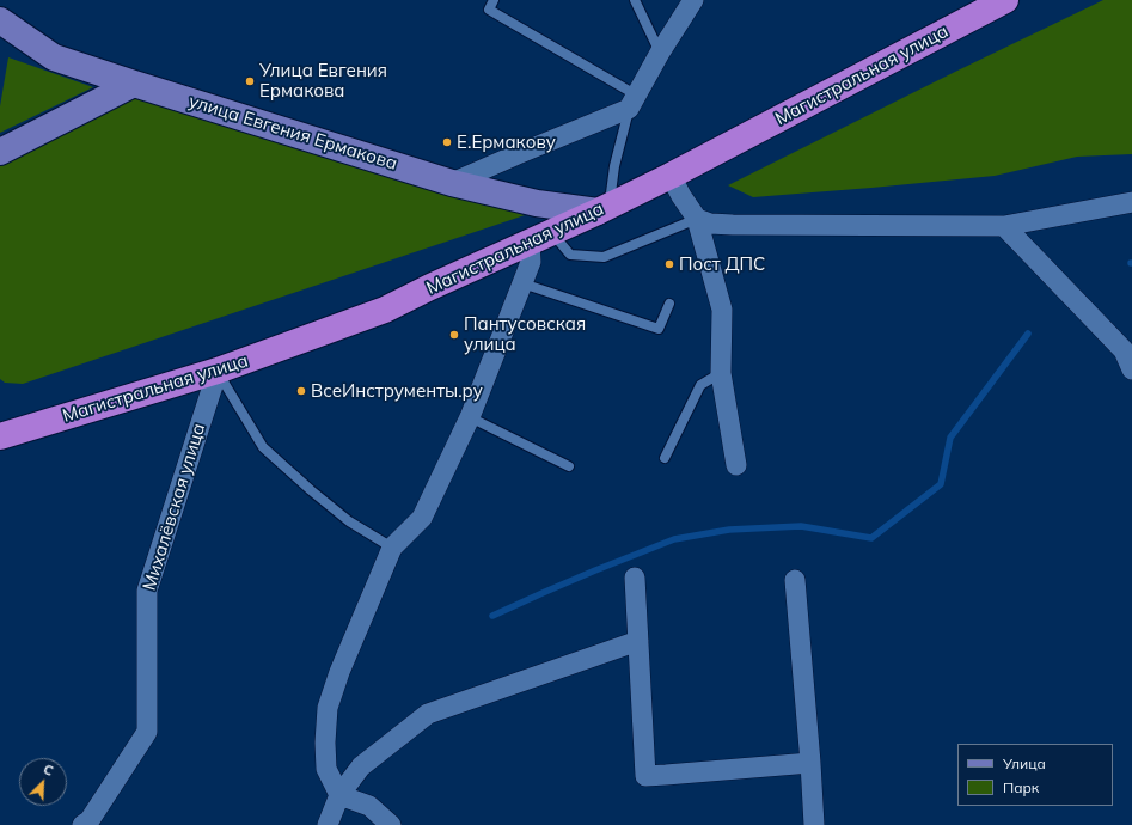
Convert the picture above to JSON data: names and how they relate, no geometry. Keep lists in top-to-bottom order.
{
  "streets": {
    "highway": ["Магистральная улица"],
    "main road": ["улица Евгения Ермакова"],
    "street": ["Михалёвская улица"]
  },
  "crossings": [
    ["Магистральная улица", "улица Евгения Ермакова"],
    ["Магистральная улица", "Михалёвская улица"]
  ],
  "places": [
    "Улица Евгения Ермакова",
    "Е.Ермакову",
    "Пост ДПС",
    "Пантусовская улица",
    "ВсеИнструменты.ру"
  ],
  "legend": ["Улица", "Парк"],
  "north": "top right"
}
